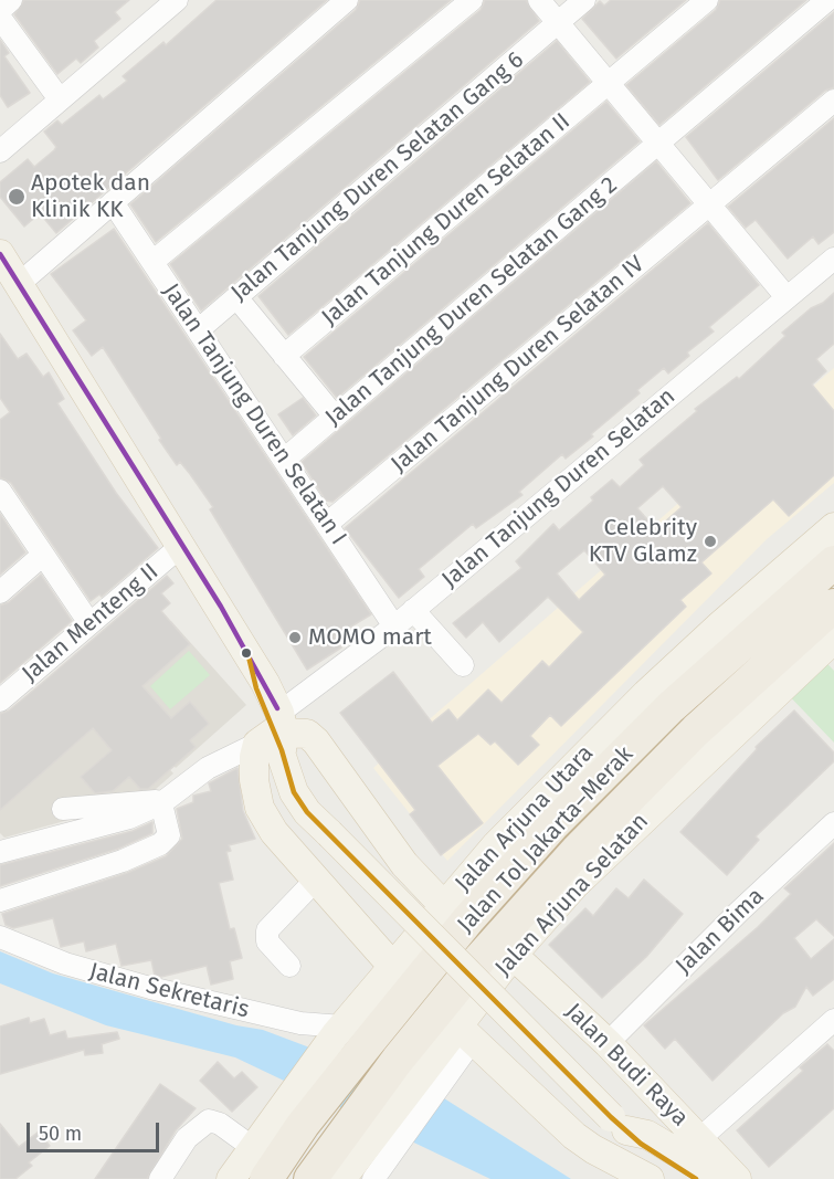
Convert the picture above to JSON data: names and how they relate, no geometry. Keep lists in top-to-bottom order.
{
  "streets": {
    "highway": ["Jalan Tol Jakarta–Merak"],
    "main road": ["Jalan Arjuna Utara", "Jalan Arjuna Selatan", "Jalan Budi Raya"],
    "street": [
      "Jalan Tanjung Duren Selatan Gang 6",
      "Jalan Tanjung Duren Selatan II",
      "Jalan Tanjung Duren Selatan Gang 2",
      "Jalan Tanjung Duren Selatan IV",
      "Jalan Tanjung Duren Selatan I",
      "Jalan Tanjung Duren Selatan",
      "Jalan Menteng II",
      "Jalan Bima",
      "Jalan Sekretaris"
    ]
  },
  "crossings": [
    ["Jalan Tanjung Duren Selatan Gang 6", "Jalan Tanjung Duren Selatan I"],
    ["Jalan Tanjung Duren Selatan Gang 2", "Jalan Tanjung Duren Selatan I"],
    ["Jalan Tanjung Duren Selatan IV", "Jalan Tanjung Duren Selatan I"],
    ["Jalan Tanjung Duren Selatan I", "Jalan Tanjung Duren Selatan"],
    ["Jalan Arjuna Utara", "Jalan Tol Jakarta–Merak"],
    ["Jalan Arjuna Utara", "Jalan Sekretaris"],
    ["Jalan Tol Jakarta–Merak", "Jalan Arjuna Selatan"],
    ["Jalan Tol Jakarta–Merak", "Jalan Sekretaris"],
    ["Jalan Arjuna Selatan", "Jalan Budi Raya"],
    ["Jalan Bima", "Jalan Budi Raya"]
  ],
  "places": ["Apotek dan Klinik KK", "Celebrity KTV Glamz", "MOMO mart"],
  "scale_bar": "50 m"
}
